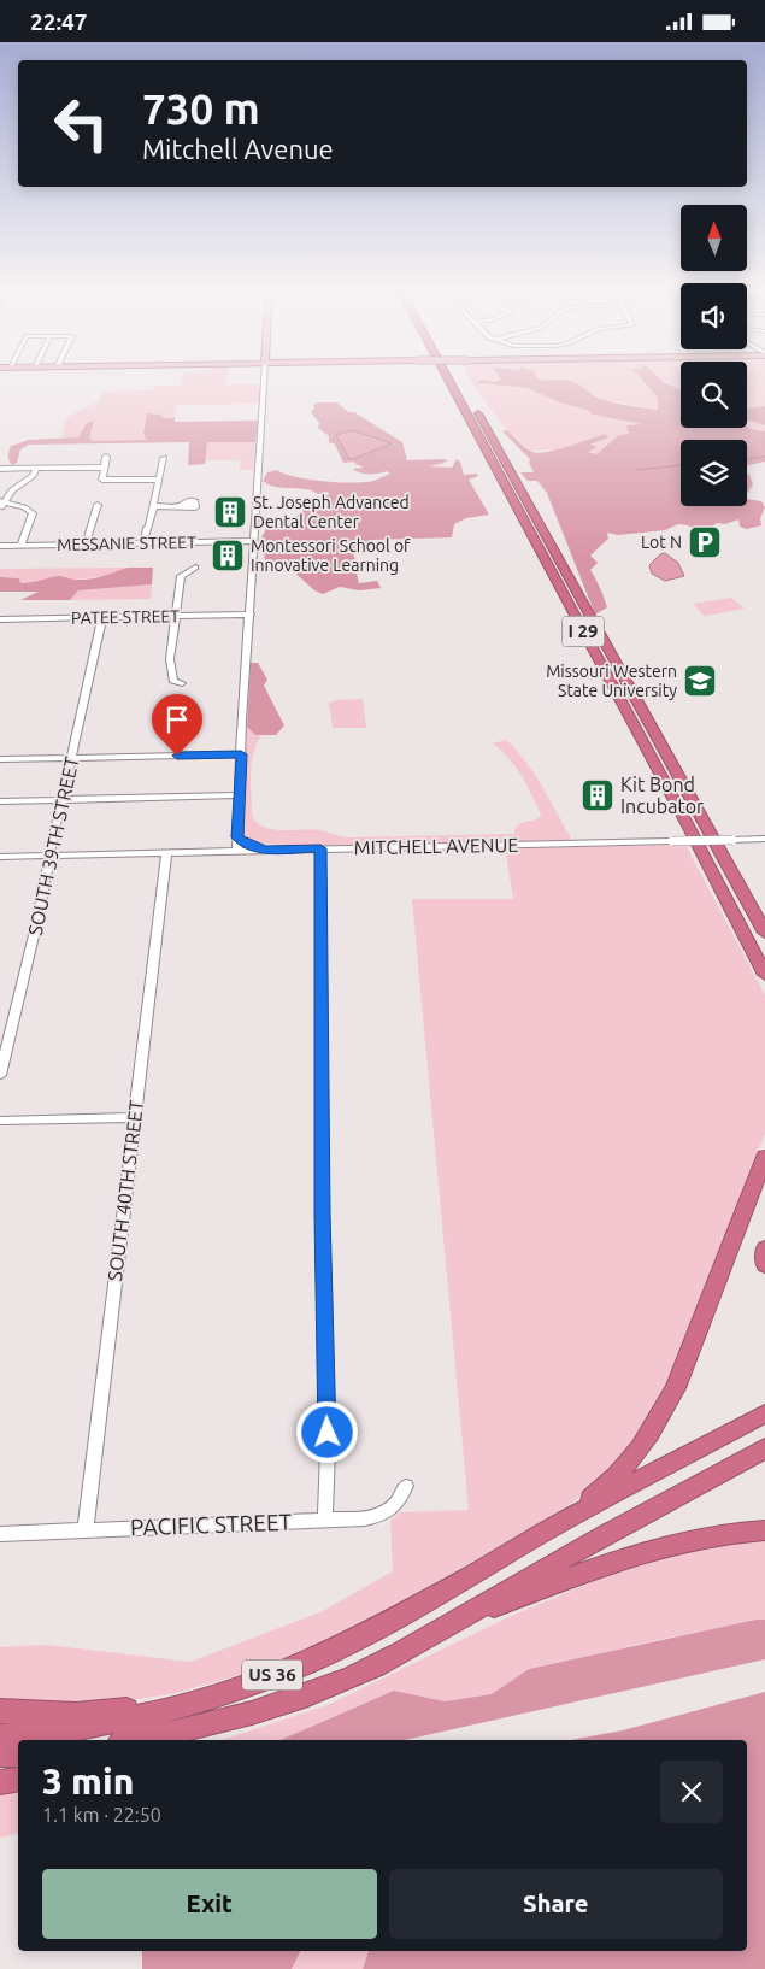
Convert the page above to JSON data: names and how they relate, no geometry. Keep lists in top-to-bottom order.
{
  "streets": {
    "highway": ["I 29", "US 36"],
    "street": [
      "MESSANIE STREET",
      "PATEE STREET",
      "SOUTH 39TH STREET",
      "MITCHELL AVENUE",
      "SOUTH 40TH STREET",
      "PACIFIC STREET"
    ]
  },
  "crossings": [
    ["PATEE STREET", "SOUTH 39TH STREET"],
    ["SOUTH 39TH STREET", "MITCHELL AVENUE"],
    ["MITCHELL AVENUE", "SOUTH 40TH STREET"],
    ["SOUTH 40TH STREET", "PACIFIC STREET"]
  ],
  "places": {
    "building": ["St. Joseph Advanced Dental Center", "Montessori School of Innovative Learning", "Kit Bond Incubator"],
    "parking": ["Lot N"],
    "school or university": ["Missouri Western State University"]
  },
  "north": "top",
  "page": {
    "status": "22:47",
    "turn": ["730 m", "Mitchell Avenue"],
    "heading": ["3 min", "1.1 km · 22:50"],
    "buttons": ["Exit", "Share"]
  }
}
